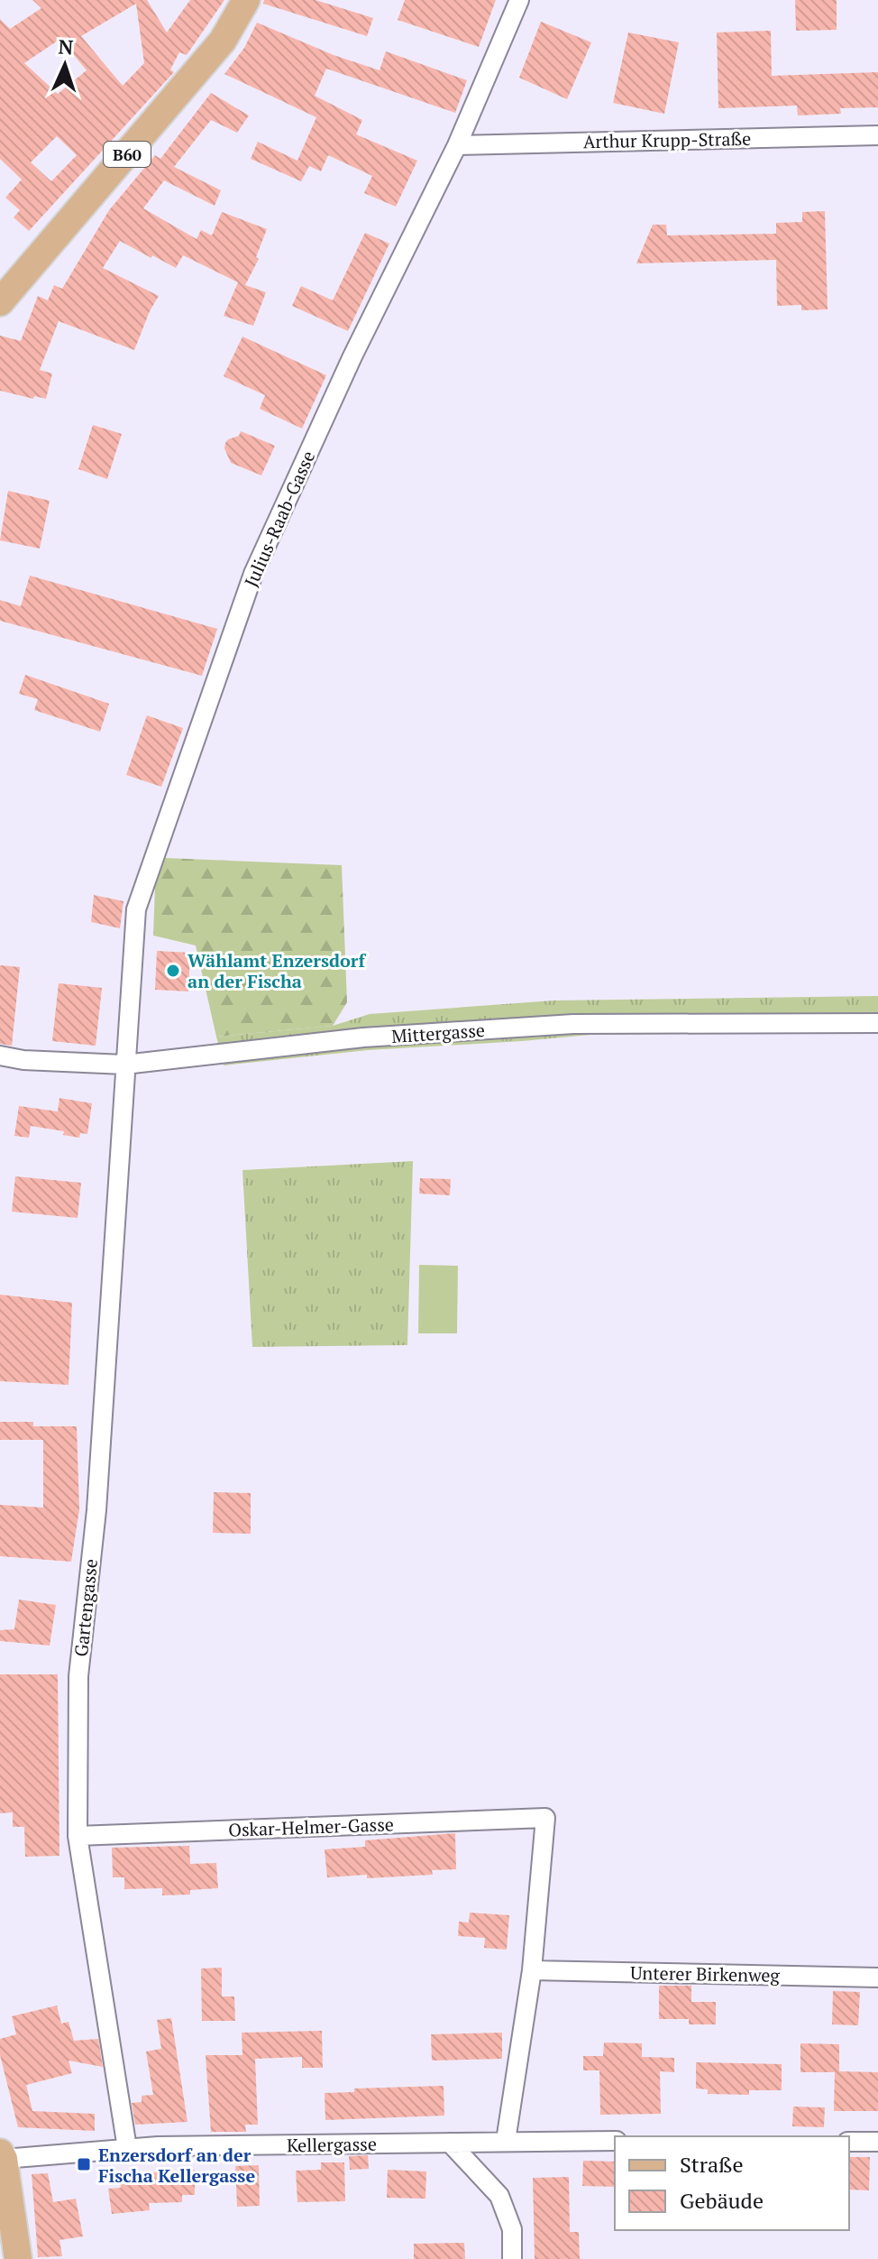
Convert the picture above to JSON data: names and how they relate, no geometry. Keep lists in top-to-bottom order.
{
  "streets": {
    "main road": ["B60"],
    "street": [
      "Arthur Krupp-Straße",
      "Julius-Raab-Gasse",
      "Mittergasse",
      "Gartengasse",
      "Oskar-Helmer-Gasse",
      "Unterer Birkenweg",
      "Kellergasse"
    ]
  },
  "crossings": [
    ["Arthur Krupp-Straße", "Julius-Raab-Gasse"],
    ["Julius-Raab-Gasse", "Mittergasse"],
    ["Julius-Raab-Gasse", "Gartengasse"],
    ["Mittergasse", "Gartengasse"],
    ["Gartengasse", "Oskar-Helmer-Gasse"],
    ["Gartengasse", "Kellergasse"],
    ["Oskar-Helmer-Gasse", "Unterer Birkenweg"]
  ],
  "places": {
    "other": ["Wählamt Enzersdorf an der Fischa"],
    "transit": ["Enzersdorf an der Fischa Kellergasse"]
  },
  "legend": ["Straße", "Gebäude"],
  "north": "top"
}
